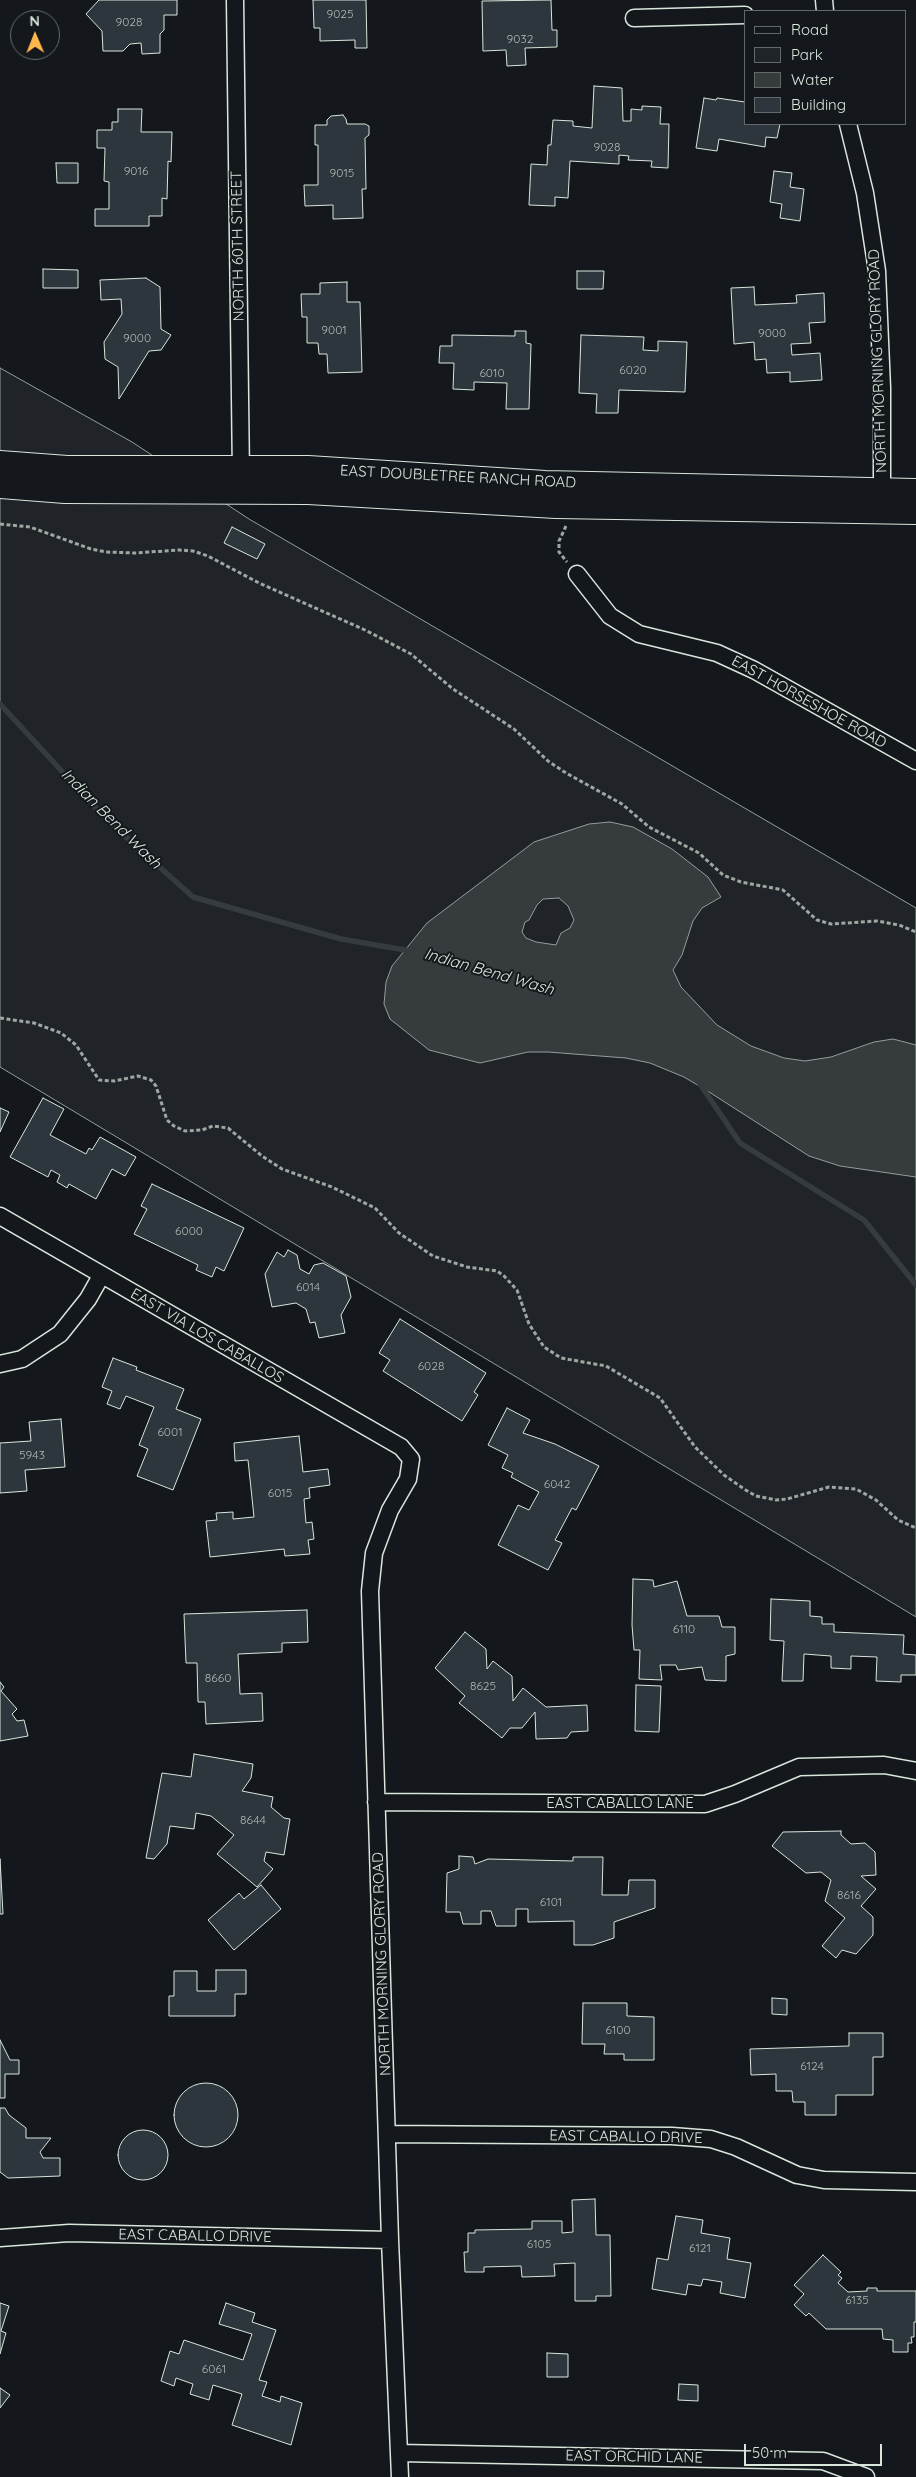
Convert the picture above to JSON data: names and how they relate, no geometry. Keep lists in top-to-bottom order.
{
  "streets": {
    "main road": ["EAST DOUBLETREE RANCH ROAD"],
    "street": [
      "NORTH 60TH STREET",
      "NORTH MORNING GLORY ROAD",
      "EAST HORSESHOE ROAD",
      "EAST VIA LOS CABALLOS",
      "EAST CABALLO LANE",
      "EAST CABALLO DRIVE",
      "EAST ORCHID LANE"
    ]
  },
  "crossings": [
    ["NORTH 60TH STREET", "EAST DOUBLETREE RANCH ROAD"],
    ["NORTH MORNING GLORY ROAD", "EAST DOUBLETREE RANCH ROAD"],
    ["NORTH MORNING GLORY ROAD", "EAST VIA LOS CABALLOS"],
    ["NORTH MORNING GLORY ROAD", "EAST CABALLO LANE"],
    ["NORTH MORNING GLORY ROAD", "EAST CABALLO DRIVE"],
    ["NORTH MORNING GLORY ROAD", "EAST ORCHID LANE"]
  ],
  "water": ["Indian Bend Wash"],
  "house_numbers": [
    "9025",
    "9028",
    "9032",
    "9028",
    "9016",
    "9015",
    "9001",
    "9000",
    "9000",
    "6020",
    "6010",
    "6000",
    "6014",
    "6028",
    "6001",
    "5943",
    "6042",
    "6015",
    "6110",
    "8660",
    "8625",
    "8644",
    "8616",
    "6101",
    "6100",
    "6124",
    "6105",
    "6121",
    "6135",
    "6061"
  ],
  "legend": [
    "Road",
    "Park",
    "Water",
    "Building"
  ],
  "scale_bar": "50 m",
  "north": "top"
}
